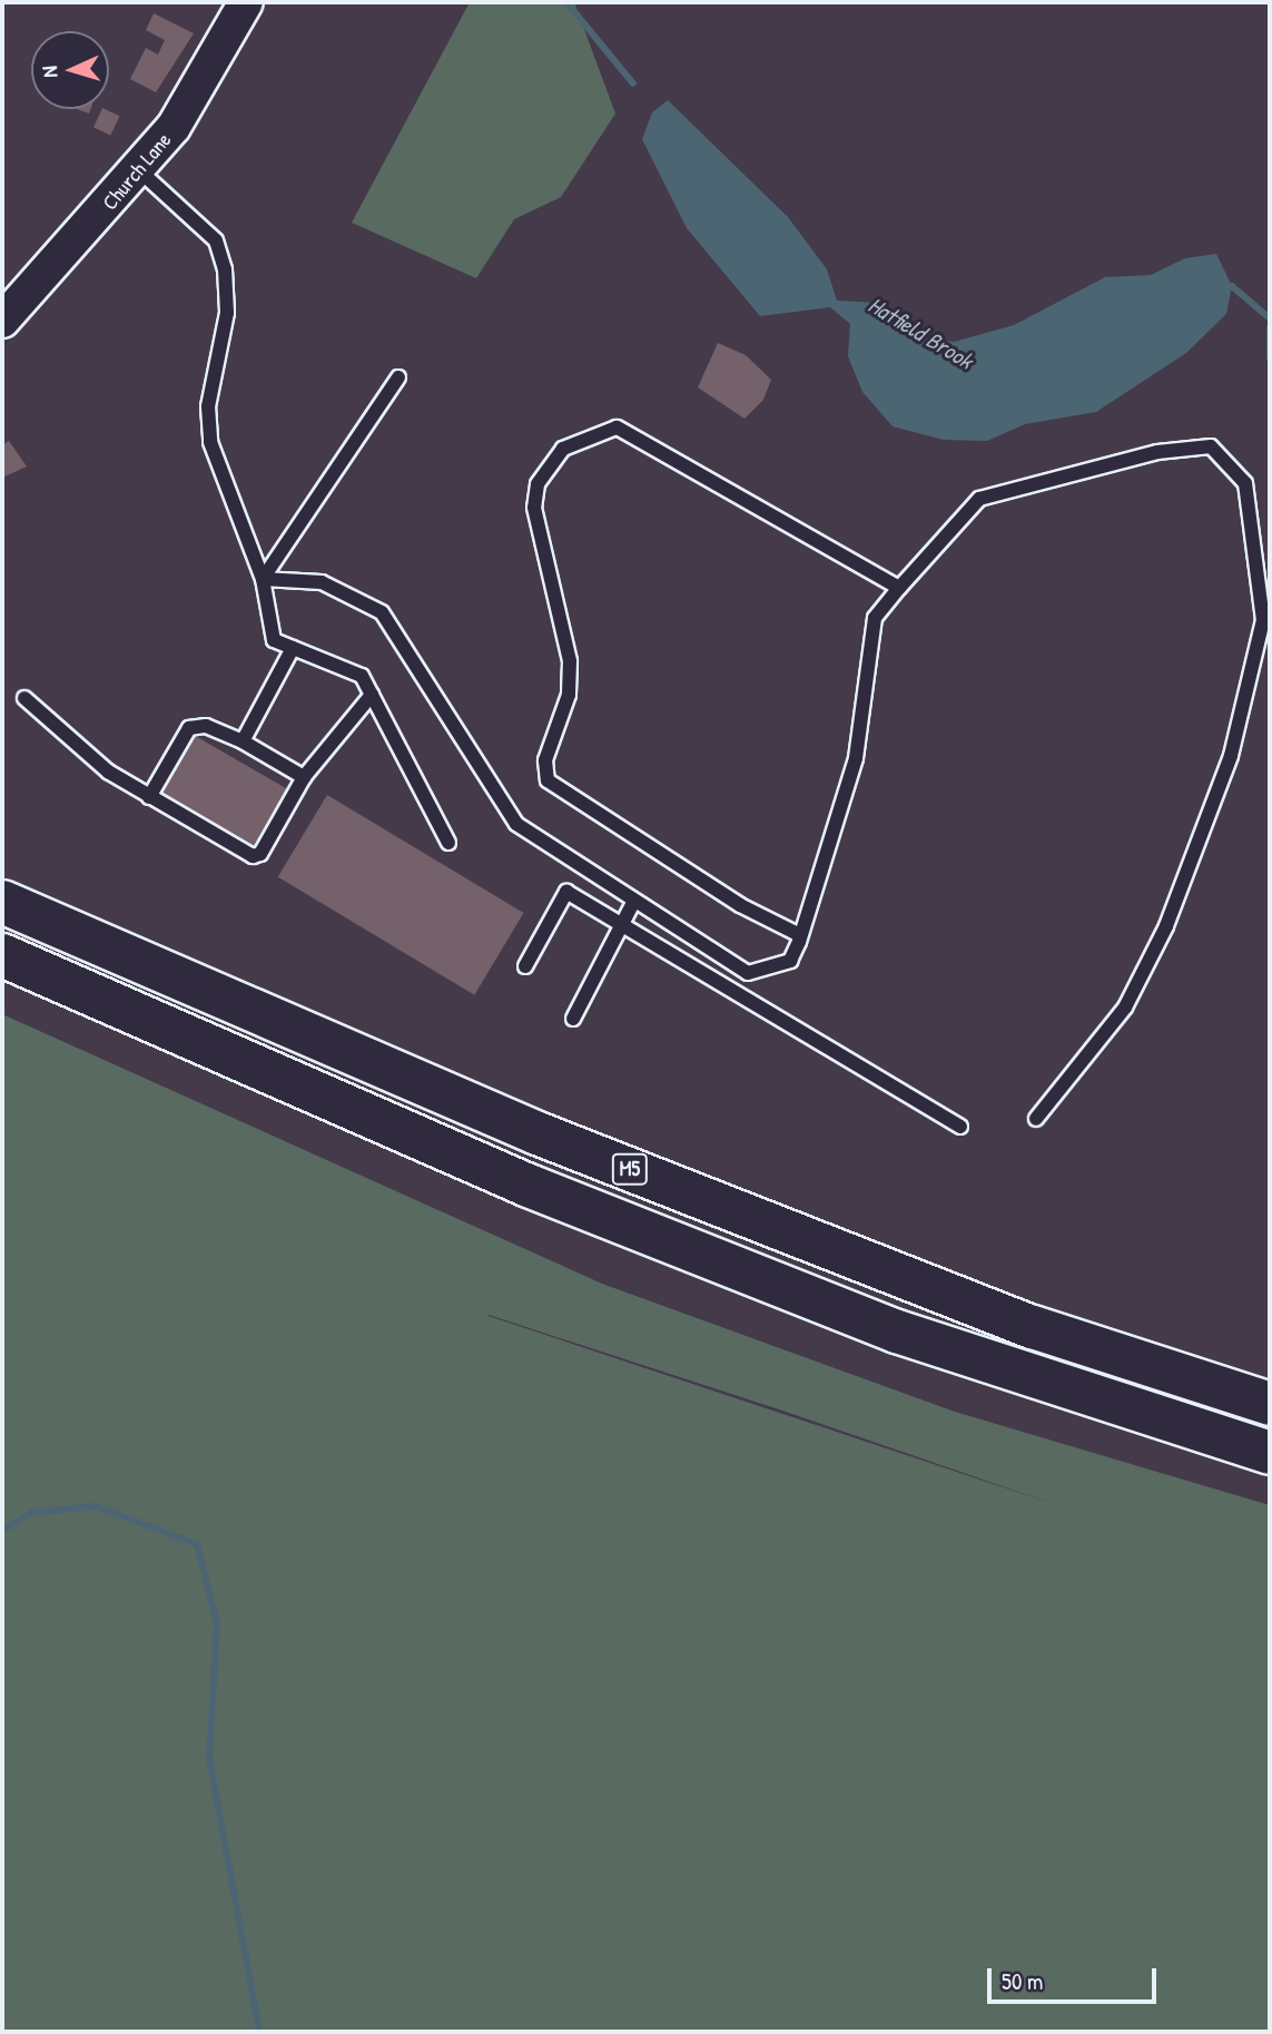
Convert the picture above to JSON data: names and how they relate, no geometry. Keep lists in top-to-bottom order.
{
  "streets": {
    "highway": ["M5"],
    "street": ["Church Lane"]
  },
  "water": ["Hatfield Brook"],
  "scale_bar": "50 m",
  "north": "left"
}
